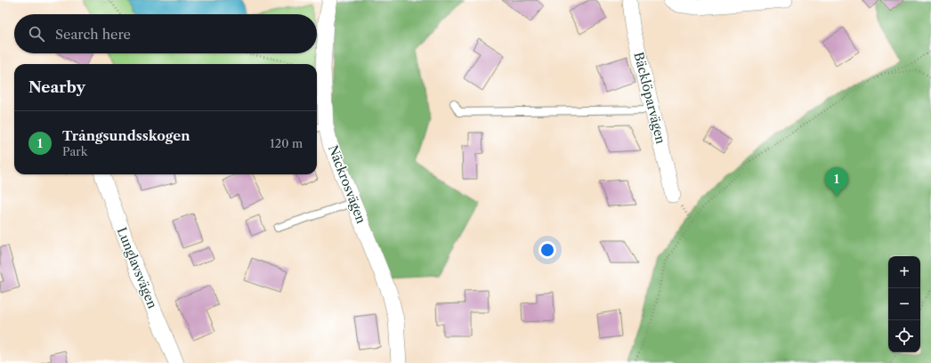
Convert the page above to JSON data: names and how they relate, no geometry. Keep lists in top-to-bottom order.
{
  "streets": {
    "street": ["Bäcklöparvägen", "Näckrosvägen", "Lunglavsvägen"]
  },
  "page": {
    "search": "Search here",
    "heading": "Nearby",
    "list": [
      {
        "mark": "1",
        "name": "Trångsundsskogen",
        "note": "Park",
        "value": "120 m"
      }
    ],
    "pins": "1",
    "map_buttons": ["+", "−"]
  }
}
